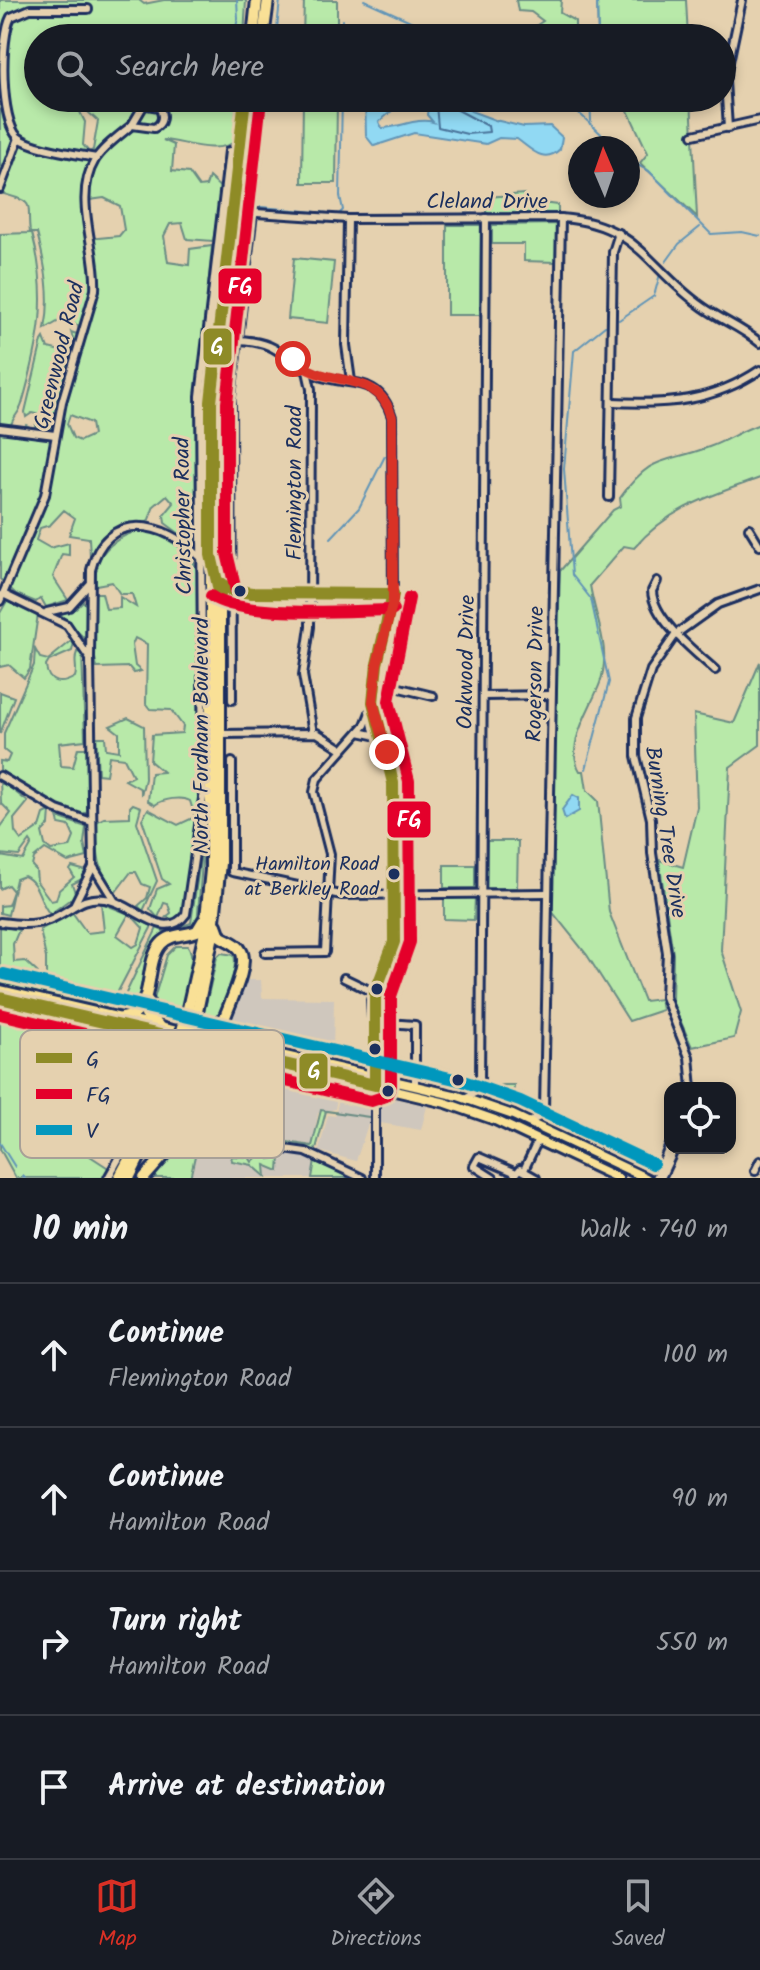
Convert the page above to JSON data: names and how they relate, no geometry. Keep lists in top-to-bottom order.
{
  "streets": {
    "highway": ["North Fordham Boulevard"],
    "street": [
      "Cleland Drive",
      "Greenwood Road",
      "Flemington Road",
      "Christopher Road",
      "Oakwood Drive",
      "Rogerson Drive",
      "Burning Tree Drive"
    ]
  },
  "crossings": [
    ["Cleland Drive", "Christopher Road"],
    ["Cleland Drive", "Oakwood Drive"],
    ["Cleland Drive", "Rogerson Drive"],
    ["Cleland Drive", "North Fordham Boulevard"],
    ["Christopher Road", "North Fordham Boulevard"]
  ],
  "places": ["Hamilton Road at Berkley Road"],
  "lines": ["transit line G", "transit line FG", "transit line V"],
  "legend": ["G", "FG", "V"],
  "north": "top",
  "page": {
    "search": "Search here",
    "heading": ["10 min", "Walk · 740 m"],
    "list": [
      ["Continue", "Flemington Road", "100 m"],
      ["Continue", "Hamilton Road", "90 m"],
      ["Turn right", "Hamilton Road", "550 m"],
      "Arrive at destination"
    ],
    "nav": ["Map", "Directions", "Saved"]
  }
}
